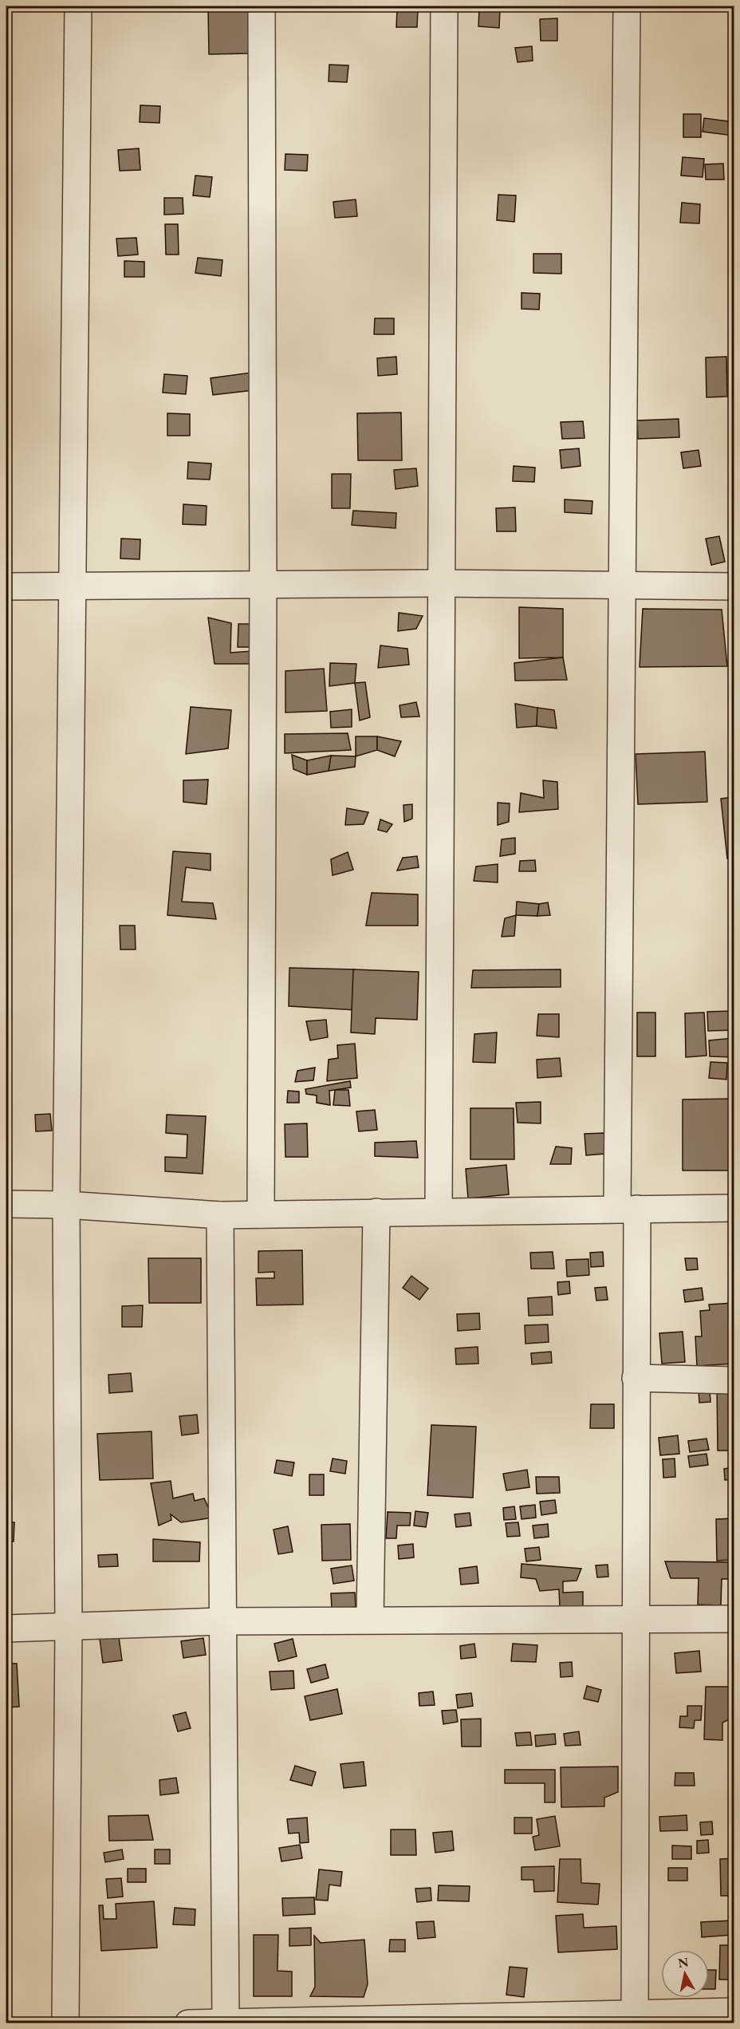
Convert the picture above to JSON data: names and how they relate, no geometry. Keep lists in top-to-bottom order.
{
  "north": "top"
}
